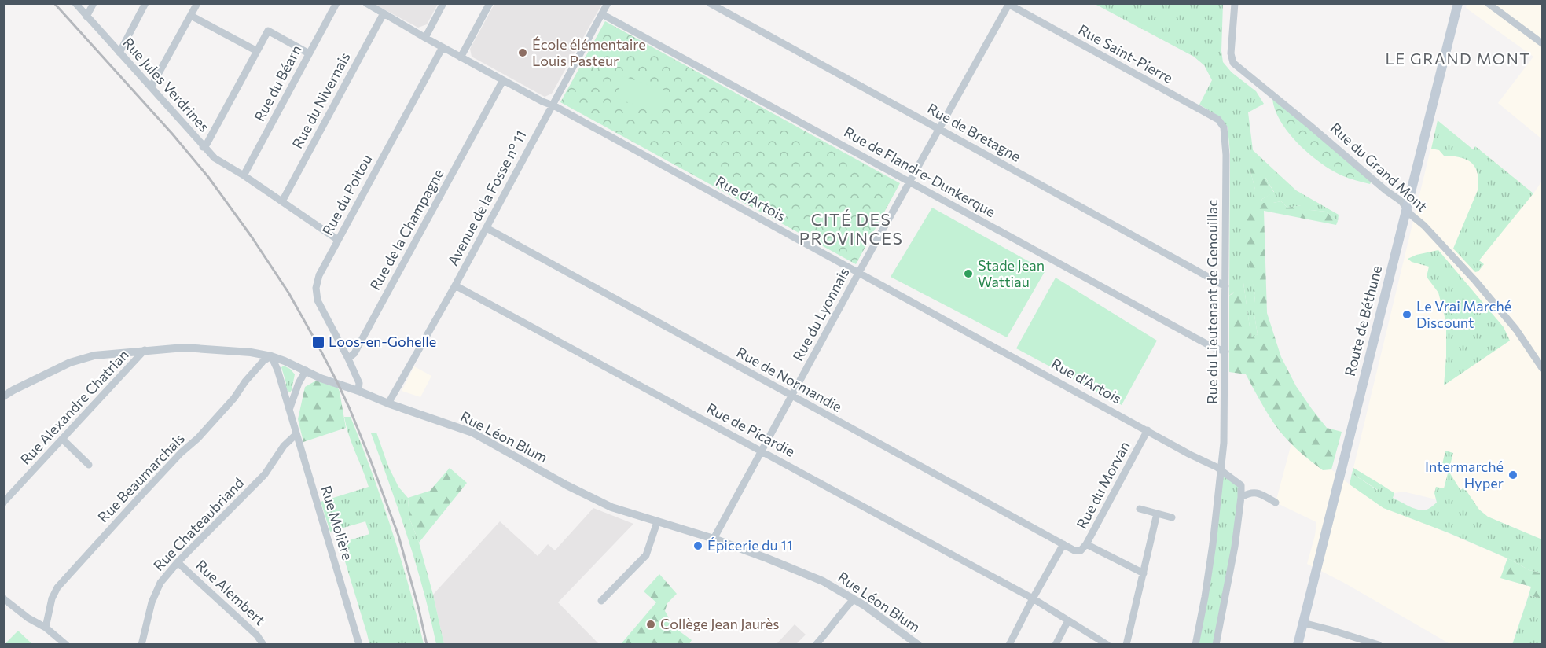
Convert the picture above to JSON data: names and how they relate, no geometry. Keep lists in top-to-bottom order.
{
  "streets": {
    "main road": ["Route de Béthune"],
    "street": [
      "Rue Saint-Pierre",
      "Rue du Béarn",
      "Rue Jules Verdrines",
      "Rue du Nivernais",
      "Rue de Bretagne",
      "Rue du Grand Mont",
      "Rue de Flandre-Dunkerque",
      "Rue du Poitou",
      "Avenue de la Fosse n° 11",
      "Rue d'Artois",
      "Rue de la Champagne",
      "Rue du Lieutenant de Genouillac",
      "Rue du Lyonnais",
      "Rue de Normandie",
      "Rue Alexandre Chatrian",
      "Rue de Picardie",
      "Rue Léon Blum",
      "Rue Beaumarchais",
      "Rue du Morvan",
      "Rue Molière",
      "Rue Chateaubriand",
      "Rue Alembert"
    ]
  },
  "crossings": [
    ["Rue Saint-Pierre", "Rue du Lieutenant de Genouillac"],
    ["Rue Saint-Pierre", "Rue du Lyonnais"],
    ["Rue du Béarn", "Rue Jules Verdrines"],
    ["Rue Jules Verdrines", "Rue du Nivernais"],
    ["Rue Jules Verdrines", "Rue du Poitou"],
    ["Rue du Nivernais", "Rue d'Artois"],
    ["Rue de Bretagne", "Rue du Lieutenant de Genouillac"],
    ["Rue de Bretagne", "Rue du Lyonnais"],
    ["Rue du Grand Mont", "Route de Béthune"],
    ["Rue de Flandre-Dunkerque", "Avenue de la Fosse n° 11"],
    ["Rue de Flandre-Dunkerque", "Rue du Lieutenant de Genouillac"],
    ["Rue de Flandre-Dunkerque", "Rue du Lyonnais"],
    ["Rue du Poitou", "Rue d'Artois"],
    ["Rue du Poitou", "Rue de la Champagne"],
    ["Avenue de la Fosse n° 11", "Rue d'Artois"],
    ["Avenue de la Fosse n° 11", "Rue de Normandie"],
    ["Avenue de la Fosse n° 11", "Rue de Picardie"],
    ["Avenue de la Fosse n° 11", "Rue Léon Blum"],
    ["Rue d'Artois", "Rue de la Champagne"],
    ["Rue d'Artois", "Rue du Lieutenant de Genouillac"],
    ["Rue d'Artois", "Rue du Lyonnais"],
    ["Rue d'Artois", "Rue du Morvan"],
    ["Rue du Lyonnais", "Rue de Normandie"],
    ["Rue du Lyonnais", "Rue de Picardie"],
    ["Rue du Lyonnais", "Rue Léon Blum"],
    ["Rue de Normandie", "Rue du Morvan"],
    ["Rue Alexandre Chatrian", "Rue Léon Blum"],
    ["Rue Léon Blum", "Rue Beaumarchais"],
    ["Rue Léon Blum", "Rue Molière"],
    ["Rue Beaumarchais", "Rue Molière"],
    ["Rue Molière", "Rue Chateaubriand"],
    ["Rue Chateaubriand", "Rue Alembert"]
  ],
  "districts": ["LE GRAND MONT", "CITÉ DES PROVINCES"],
  "places": {
    "other": [
      "École élémentaire Louis Pasteur",
      "Stade Jean Wattiau",
      "Le Vrai Marché Discount",
      "Intermarché Hyper",
      "Épicerie du 11",
      "Collège Jean Jaurès"
    ],
    "transit": ["Loos-en-Gohelle"]
  }
}
